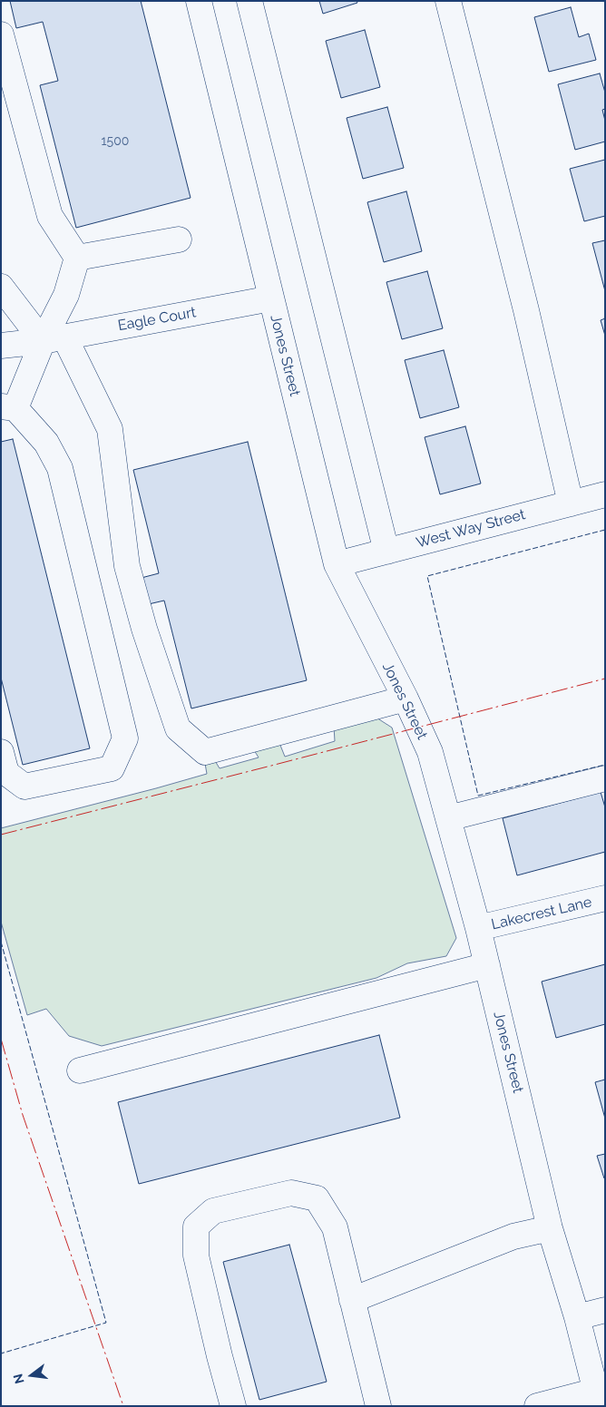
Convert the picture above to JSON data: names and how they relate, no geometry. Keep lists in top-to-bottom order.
{
  "streets": {
    "street": [
      "Eagle Court",
      "Jones Street",
      "West Way Street",
      "Lakecrest Lane"
    ]
  },
  "crossings": [
    ["Eagle Court", "Jones Street"],
    ["Jones Street", "West Way Street"],
    ["Jones Street", "Lakecrest Lane"]
  ],
  "house_numbers": ["1500"],
  "north": "left"
}
